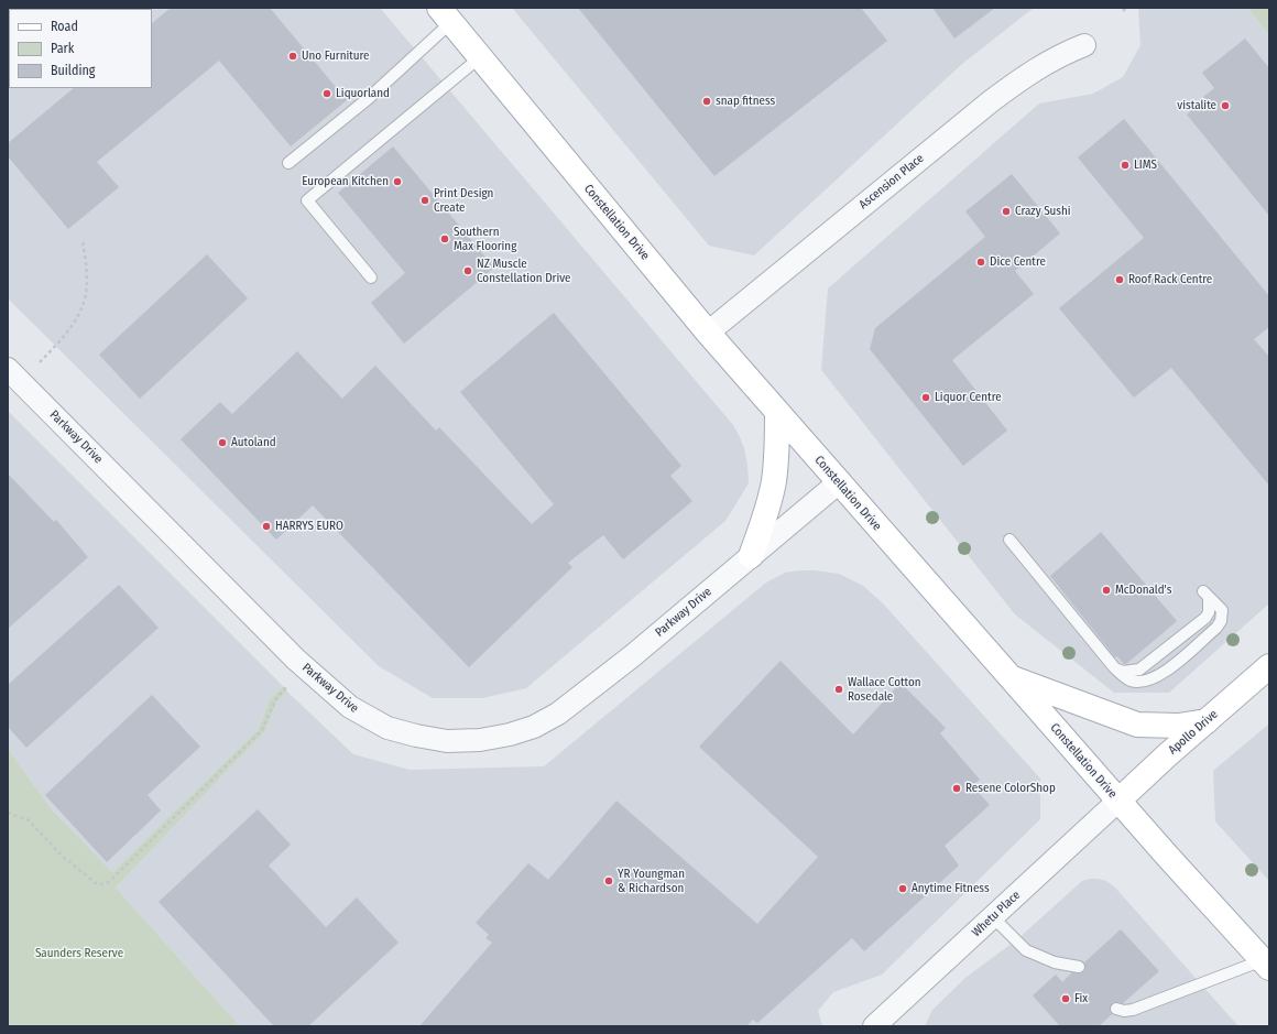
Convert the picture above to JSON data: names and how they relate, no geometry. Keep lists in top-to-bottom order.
{
  "streets": {
    "main road": ["Constellation Drive", "Apollo Drive"],
    "street": ["Ascension Place", "Parkway Drive", "Whetu Place"]
  },
  "crossings": [
    ["Ascension Place", "Constellation Drive"],
    ["Constellation Drive", "Parkway Drive"],
    ["Constellation Drive", "Apollo Drive"],
    ["Constellation Drive", "Whetu Place"],
    ["Apollo Drive", "Whetu Place"]
  ],
  "parks": ["Saunders Reserve"],
  "places": [
    "Uno Furniture",
    "Liquorland",
    "snap fitness",
    "vistalite",
    "LIMS",
    "European Kitchen",
    "Print Design Create",
    "Crazy Sushi",
    "Southern Max Flooring",
    "Dice Centre",
    "NZ Muscle Constellation Drive",
    "Roof Rack Centre",
    "Liquor Centre",
    "Autoland",
    "HARRYS EURO",
    "McDonald's",
    "Wallace Cotton Rosedale",
    "Resene ColorShop",
    "YR Youngman & Richardson",
    "Anytime Fitness",
    "Fix"
  ],
  "legend": ["Road", "Park", "Building"]
}
